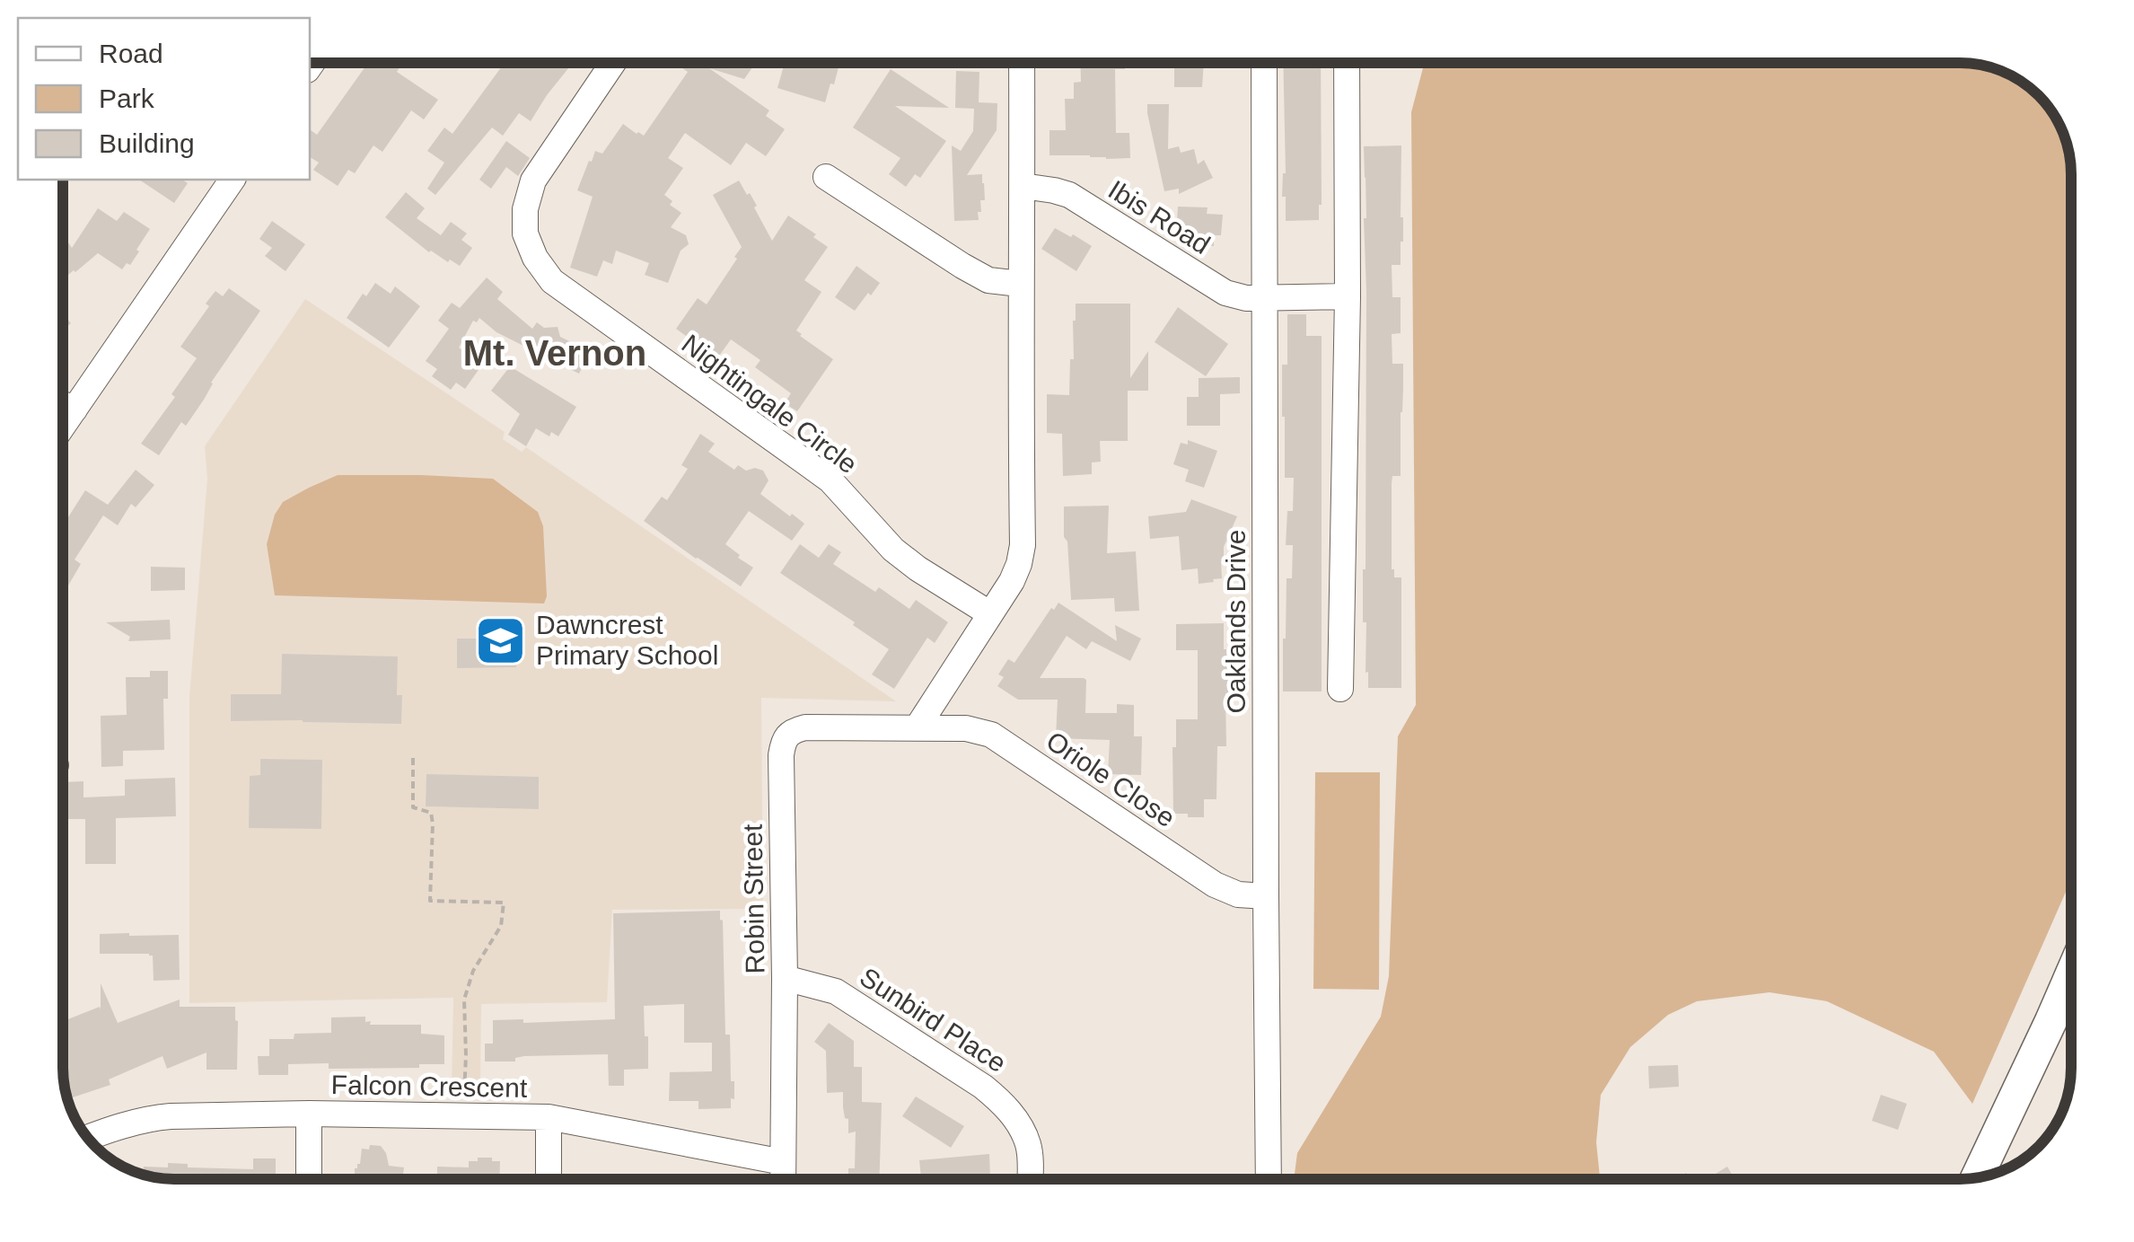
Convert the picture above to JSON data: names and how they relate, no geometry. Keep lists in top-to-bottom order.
{
  "streets": {
    "street": [
      "Ibis Road",
      "Nightingale Circle",
      "Oaklands Drive",
      "Oriole Close",
      "Robin Street",
      "Sunbird Place",
      "Falcon Crescent"
    ]
  },
  "crossings": [
    ["Ibis Road", "Oaklands Drive"],
    ["Oaklands Drive", "Oriole Close"],
    ["Oriole Close", "Robin Street"],
    ["Robin Street", "Sunbird Place"],
    ["Robin Street", "Falcon Crescent"]
  ],
  "districts": ["Mt. Vernon"],
  "places": {
    "school or university": ["Dawncrest Primary School"]
  },
  "legend": ["Road", "Park", "Building"]
}
